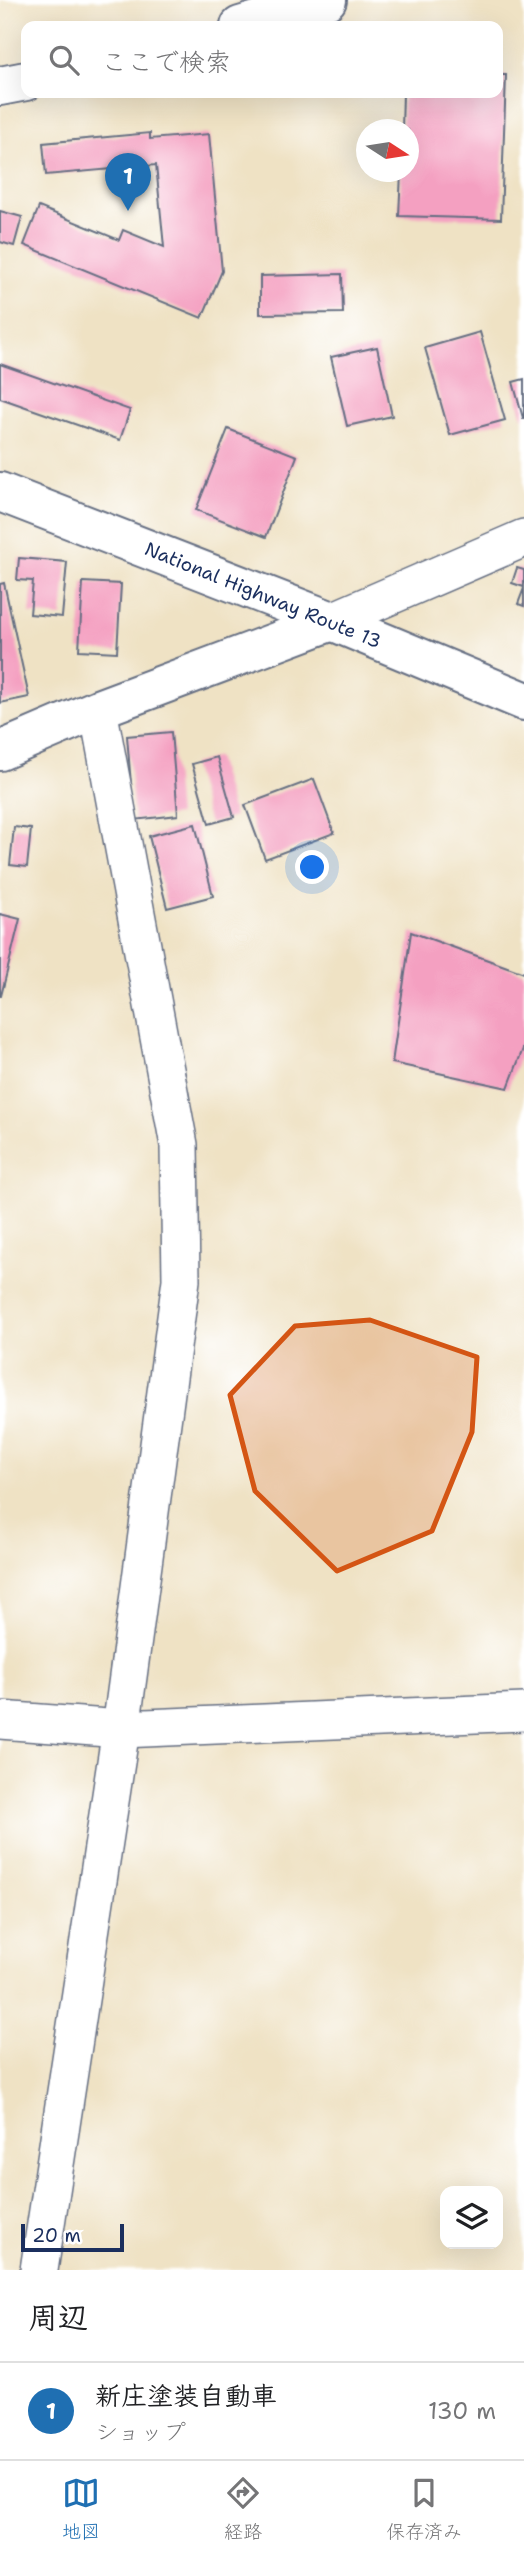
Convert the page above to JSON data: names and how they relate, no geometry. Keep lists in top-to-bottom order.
{
  "streets": {
    "main road": ["National Highway Route 13"]
  },
  "scale_bar": "20 m",
  "north": "right",
  "page": {
    "search": "ここで検索",
    "pins": "1",
    "scale": "20 m",
    "heading": "周辺",
    "list": [
      {
        "mark": "1",
        "name": "新庄塗装自動車",
        "note": "ショップ",
        "value": "130 m"
      }
    ],
    "nav": ["地図", "経路", "保存済み"]
  }
}
